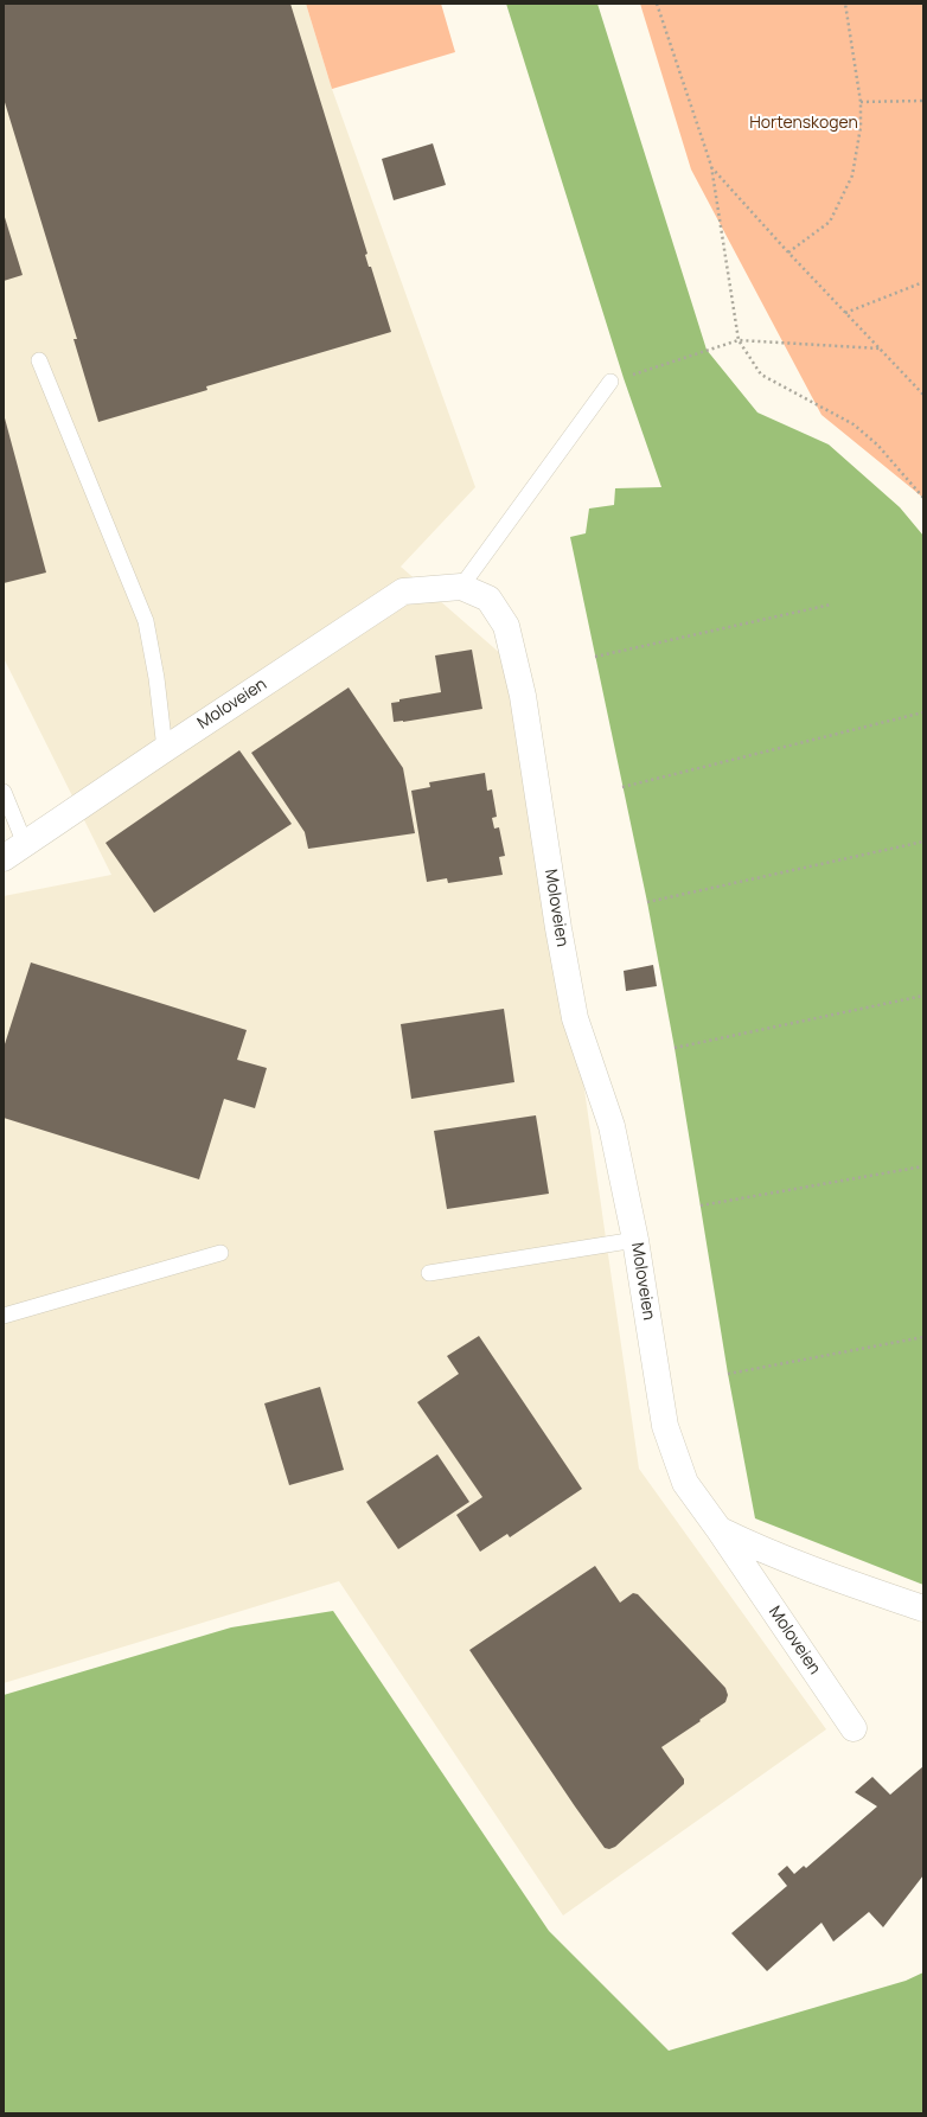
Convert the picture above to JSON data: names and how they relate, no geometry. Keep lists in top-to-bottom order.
{
  "streets": {
    "street": ["Moloveien"]
  },
  "parks": ["Hortenskogen"]
}
